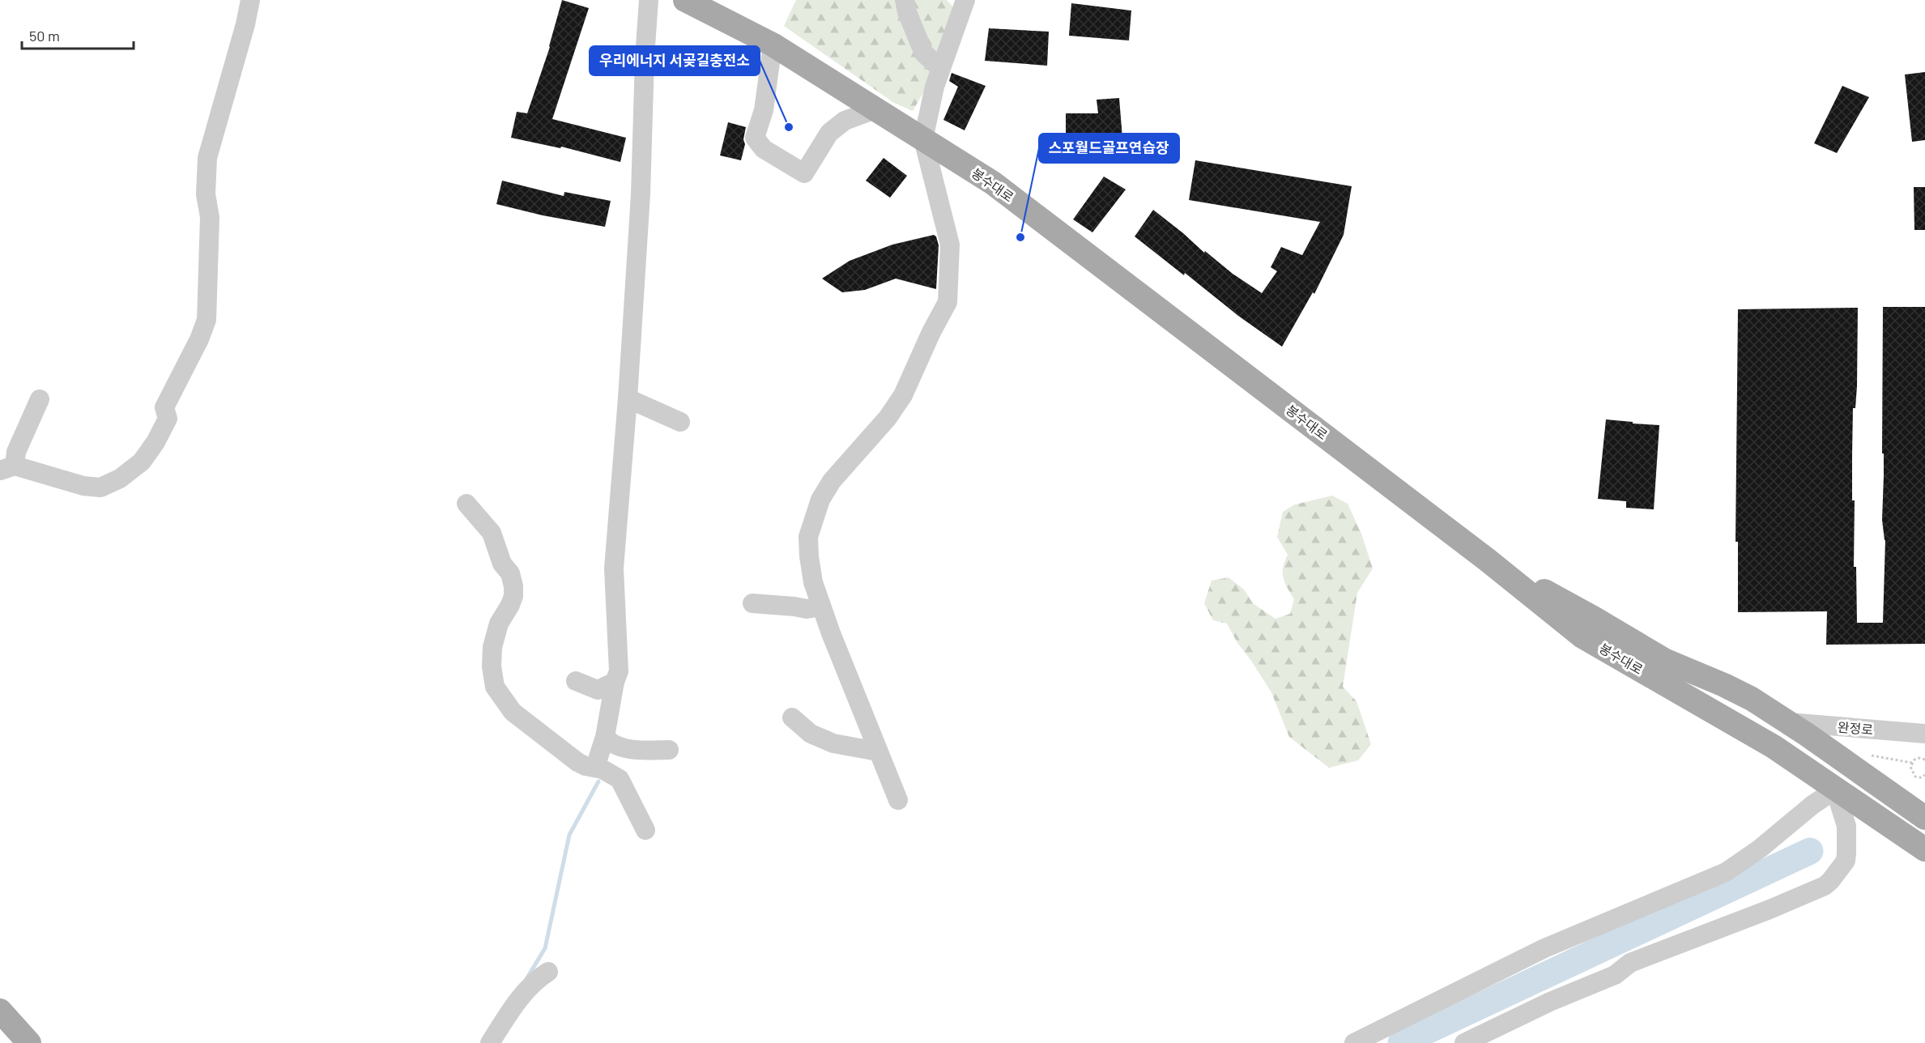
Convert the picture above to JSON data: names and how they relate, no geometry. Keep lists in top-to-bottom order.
{
  "streets": {
    "main road": ["봉수대로"],
    "street": ["완정로"]
  },
  "places": ["우리에너지 서곶길충전소", "스포월드골프연습장"],
  "scale_bar": "50 m"
}
